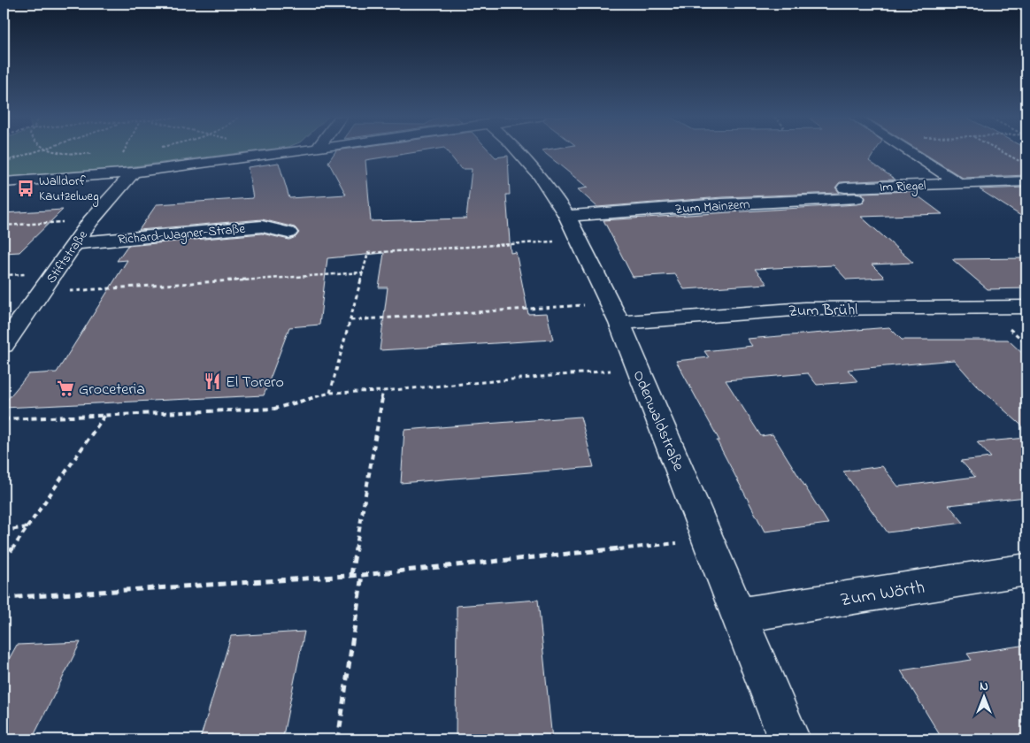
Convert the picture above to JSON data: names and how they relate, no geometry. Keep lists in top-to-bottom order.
{
  "streets": {
    "street": [
      "Im Riegel",
      "Zum Mainzern",
      "Richard-Wagner-Straße",
      "Stiftstraße",
      "Zum Brühl",
      "Odenwaldstraße",
      "Zum Wörth"
    ]
  },
  "crossings": [
    ["Im Riegel", "Zum Mainzern"],
    ["Zum Mainzern", "Odenwaldstraße"],
    ["Richard-Wagner-Straße", "Stiftstraße"],
    ["Zum Brühl", "Odenwaldstraße"],
    ["Odenwaldstraße", "Zum Wörth"]
  ],
  "places": {
    "bus stop": ["Walldorf Kautzelweg"],
    "restaurant": ["El Torero"],
    "supermarket": ["Groceteria"]
  },
  "north": "top"
}
